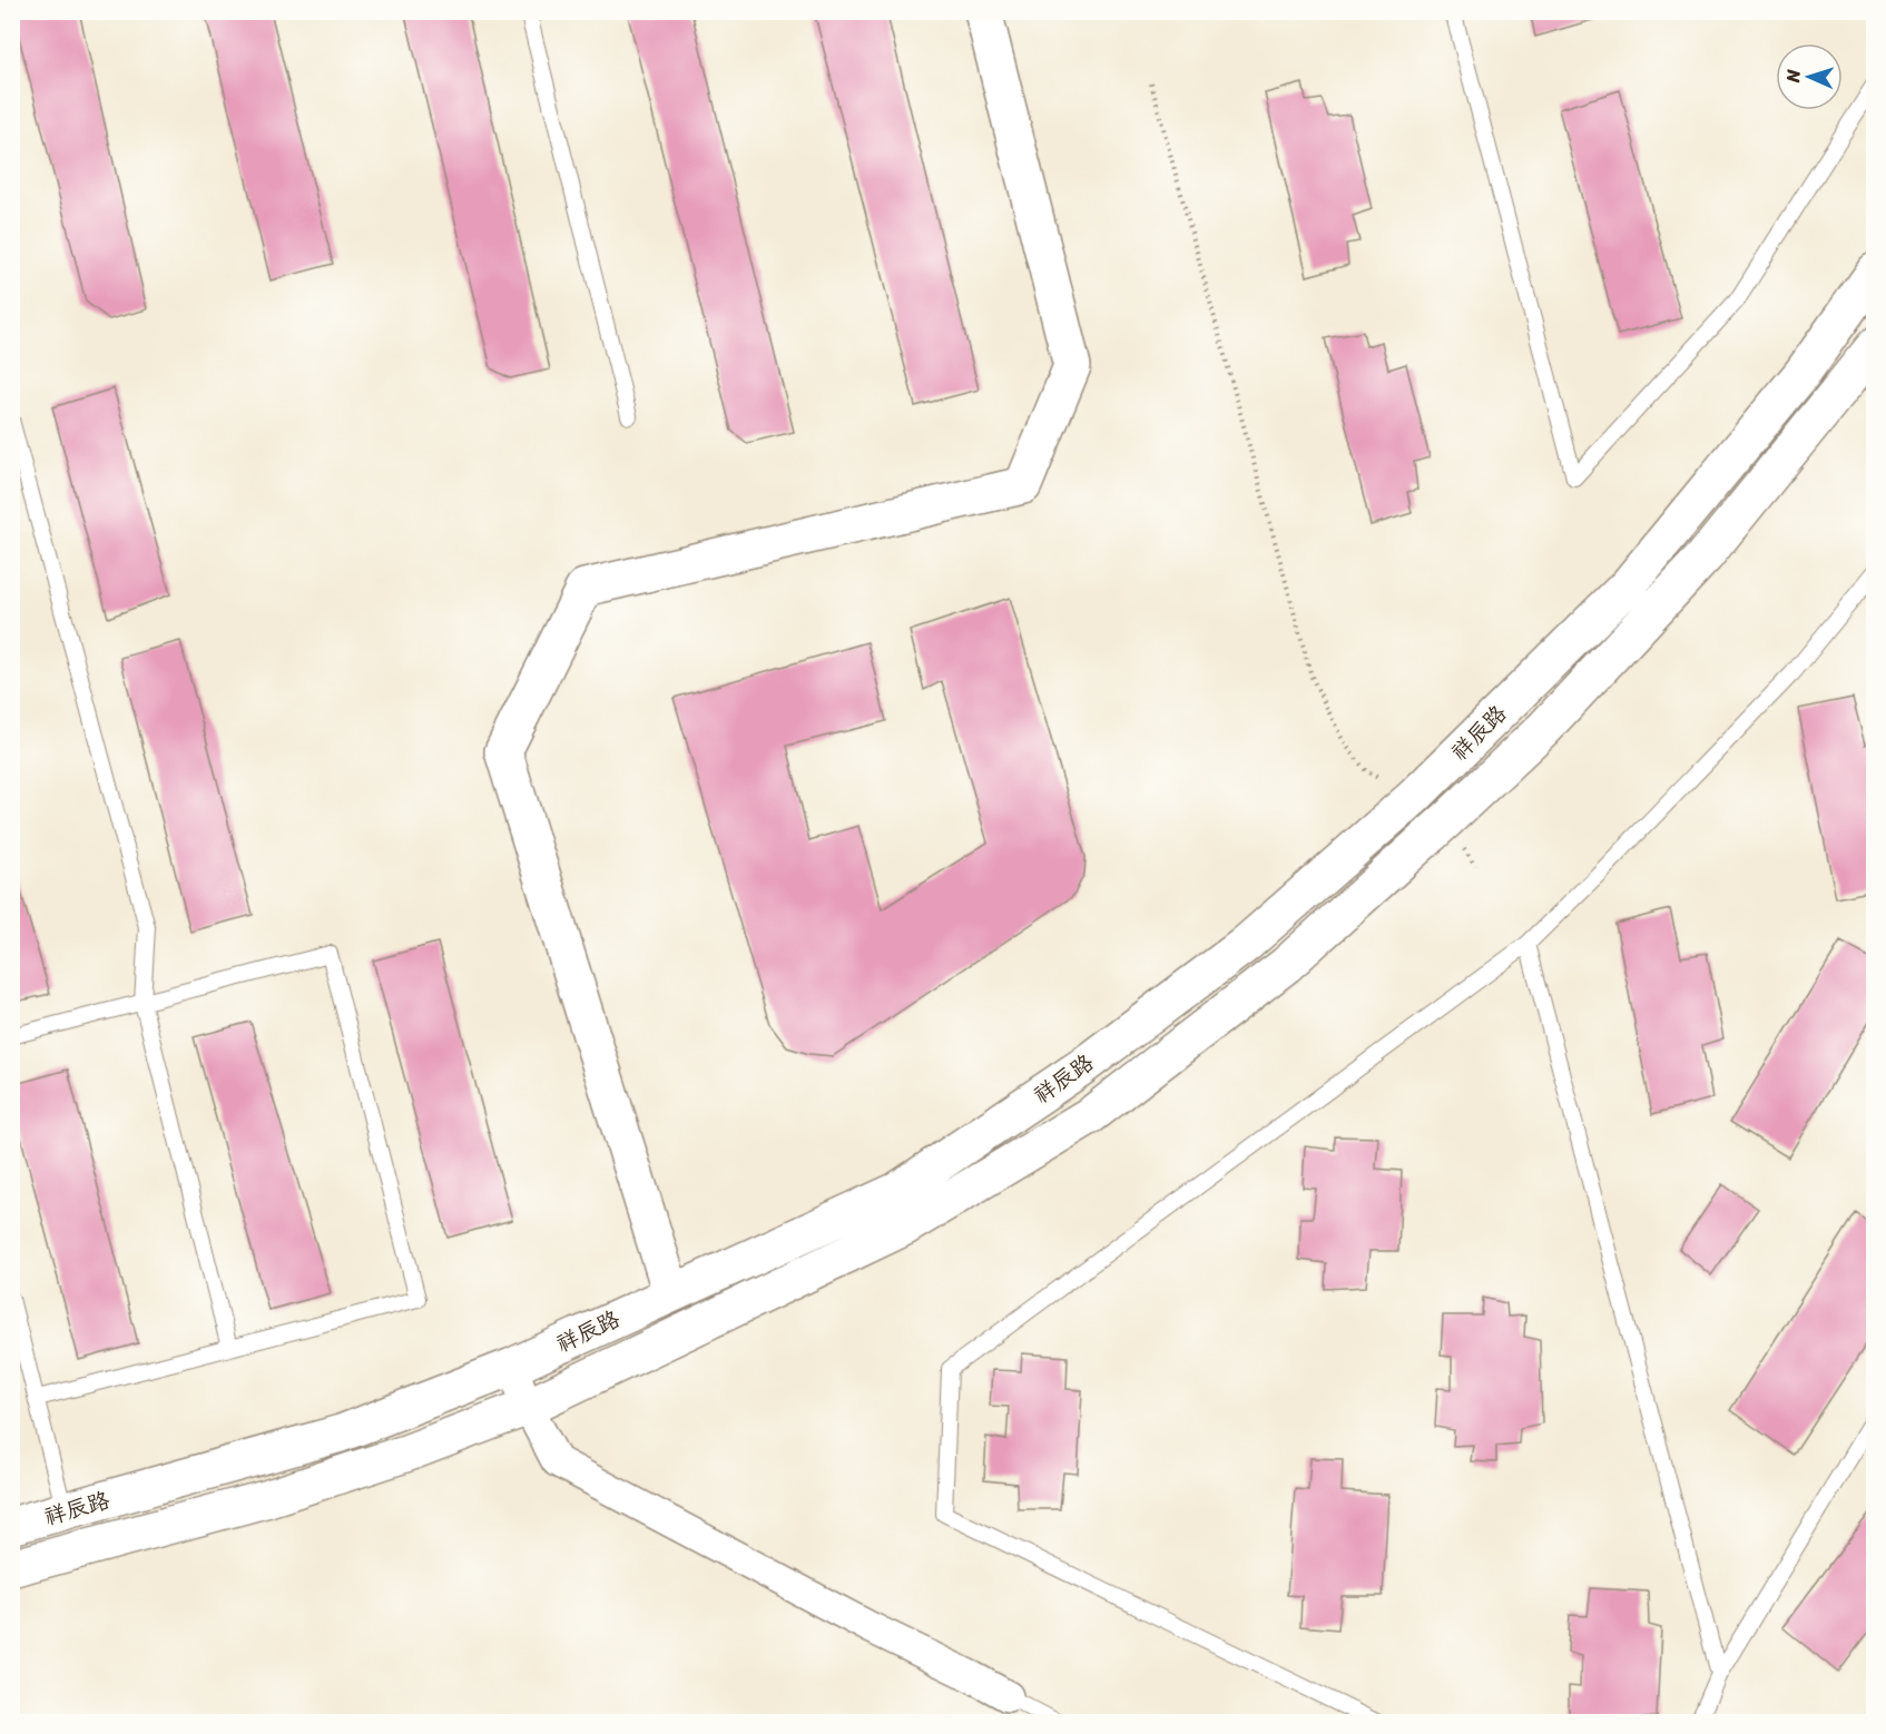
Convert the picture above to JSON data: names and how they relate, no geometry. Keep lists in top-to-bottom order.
{
  "streets": {
    "street": ["祥辰路"]
  },
  "north": "left"
}
